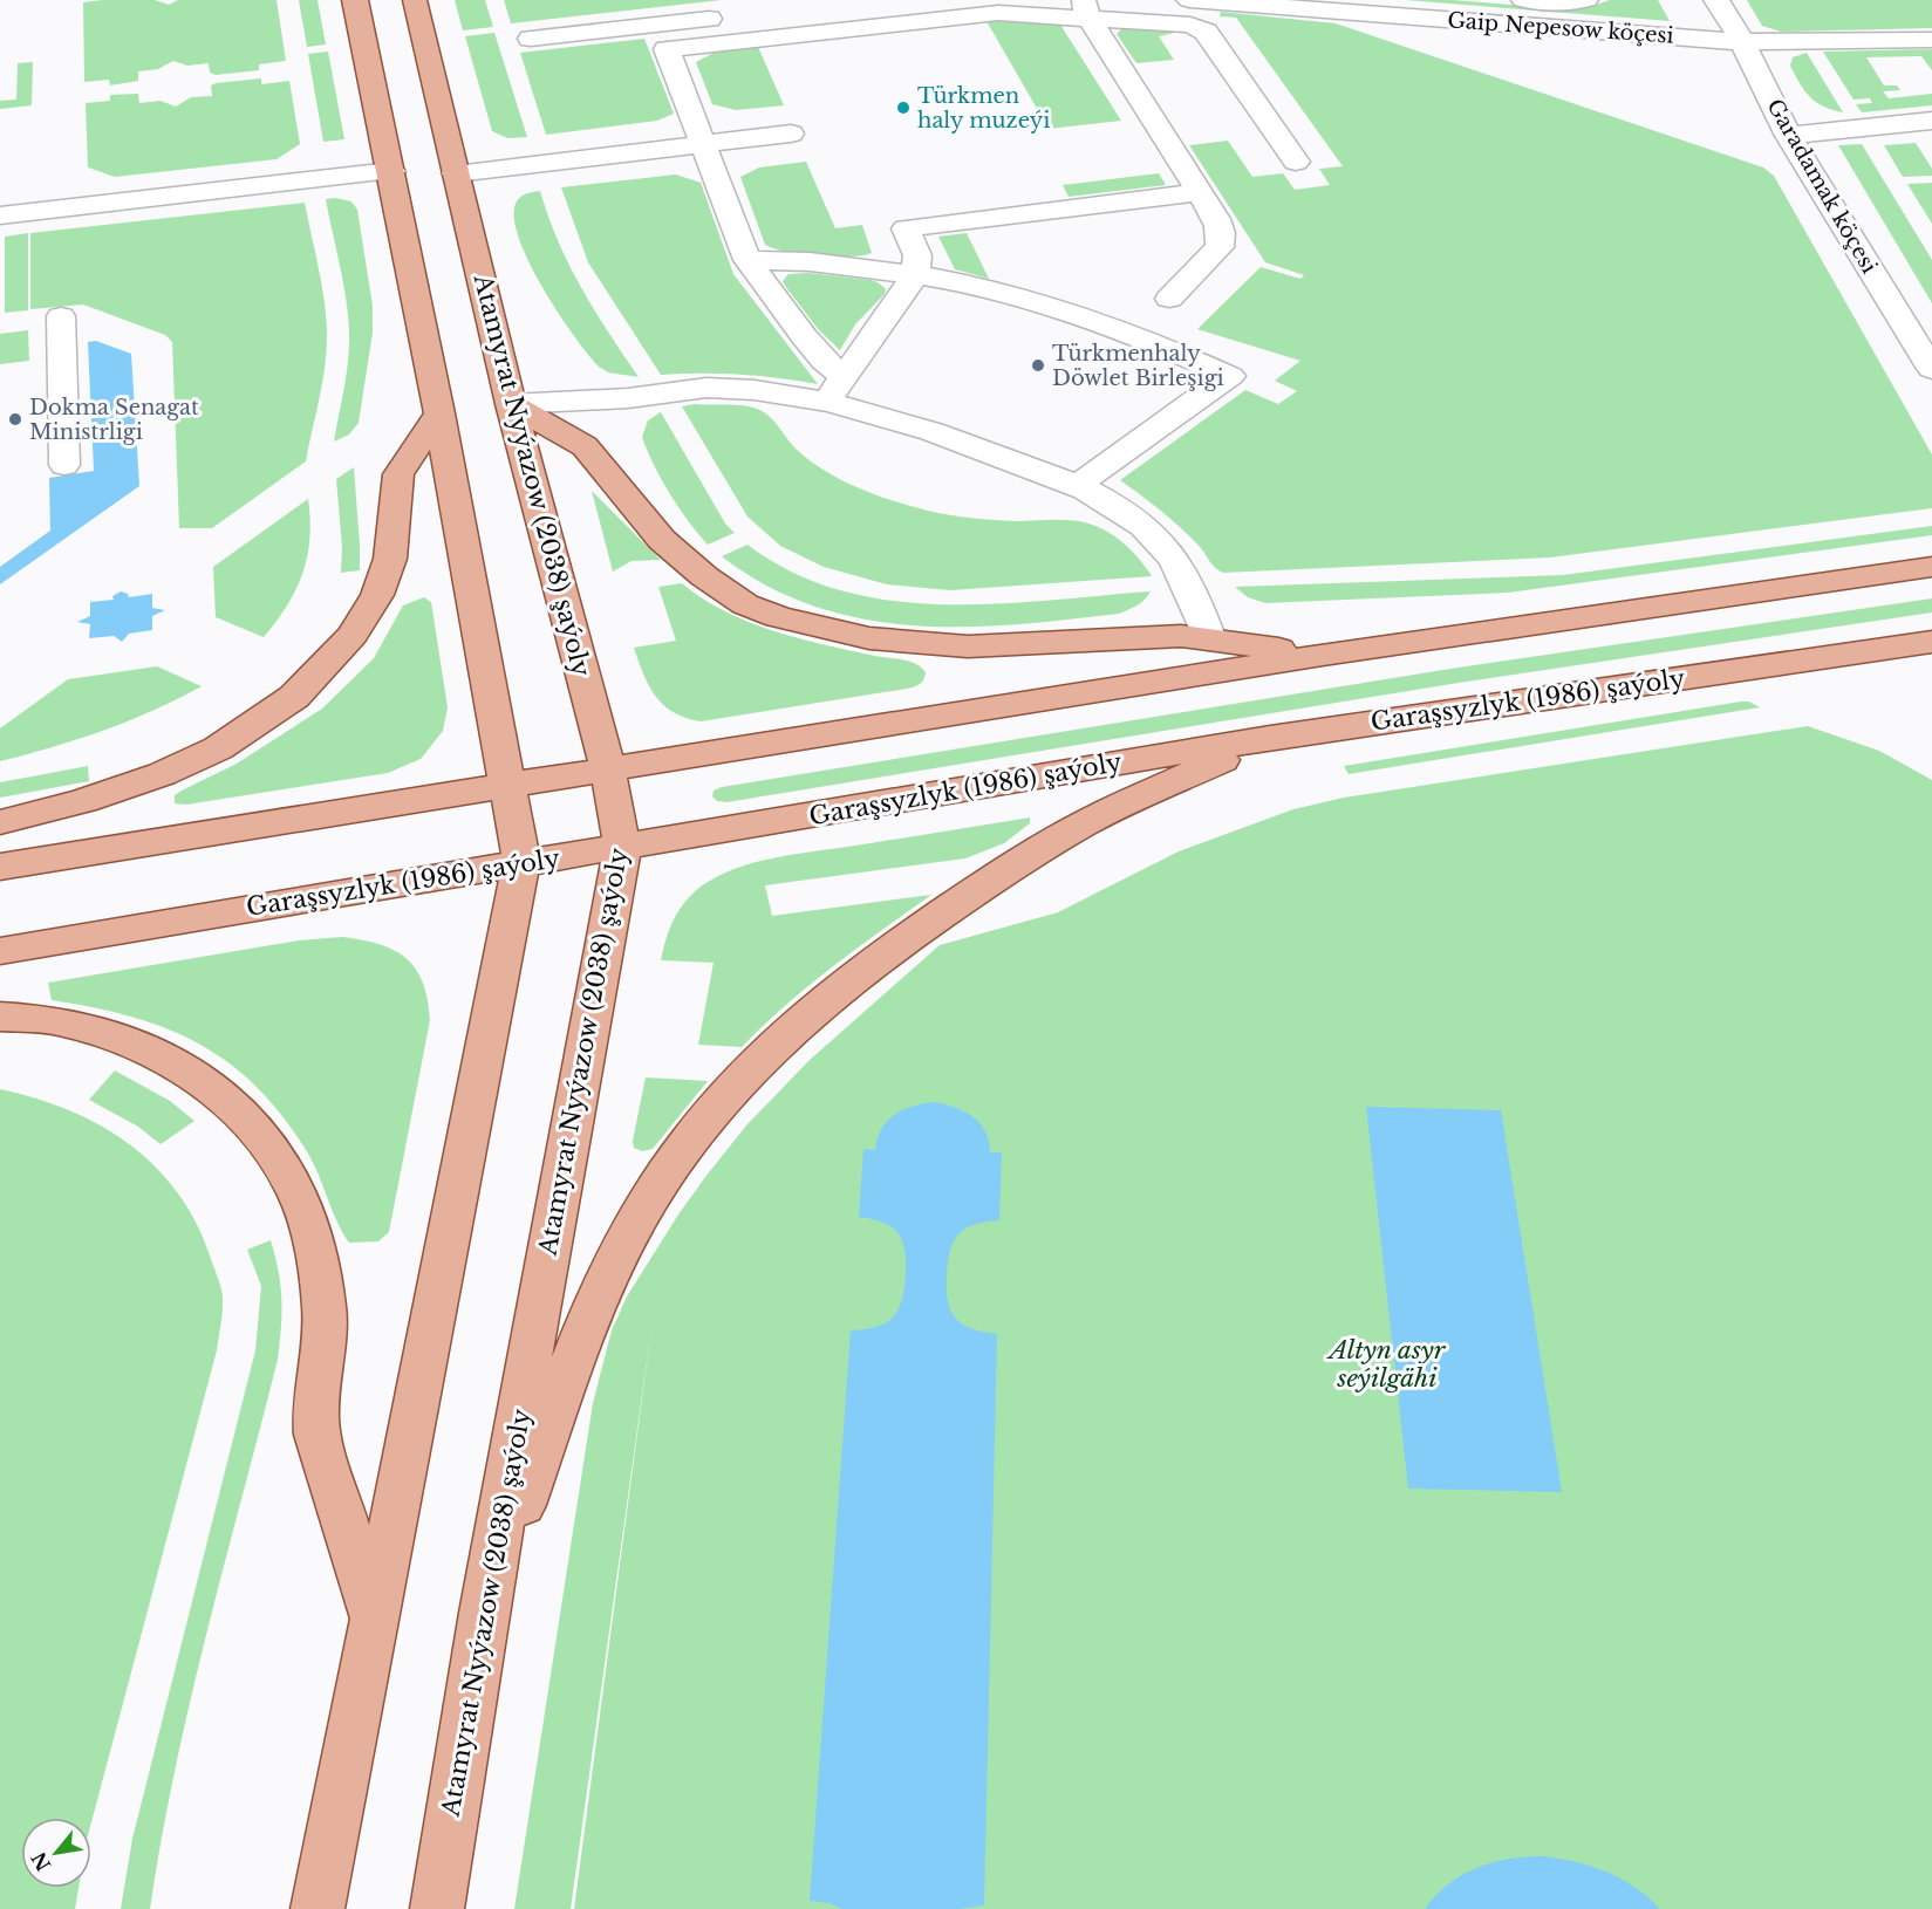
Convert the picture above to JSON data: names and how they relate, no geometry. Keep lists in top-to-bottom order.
{
  "streets": {
    "main road": ["Atamyrat Nyýazow (2038) şaýoly", "Garaşsyzlyk (1986) şaýoly"],
    "street": ["Gaip Nepesow köçesi", "Garadamak köçesi"]
  },
  "crossings": [
    ["Gaip Nepesow köçesi", "Garadamak köçesi"],
    ["Atamyrat Nyýazow (2038) şaýoly", "Garaşsyzlyk (1986) şaýoly"]
  ],
  "parks": ["Altyn asyr seýilgähi"],
  "places": ["Türkmen haly muzeýi", "Türkmenhaly Döwlet Birleşigi", "Dokma Senagat Ministrligi"],
  "north": "bottom left"
}
